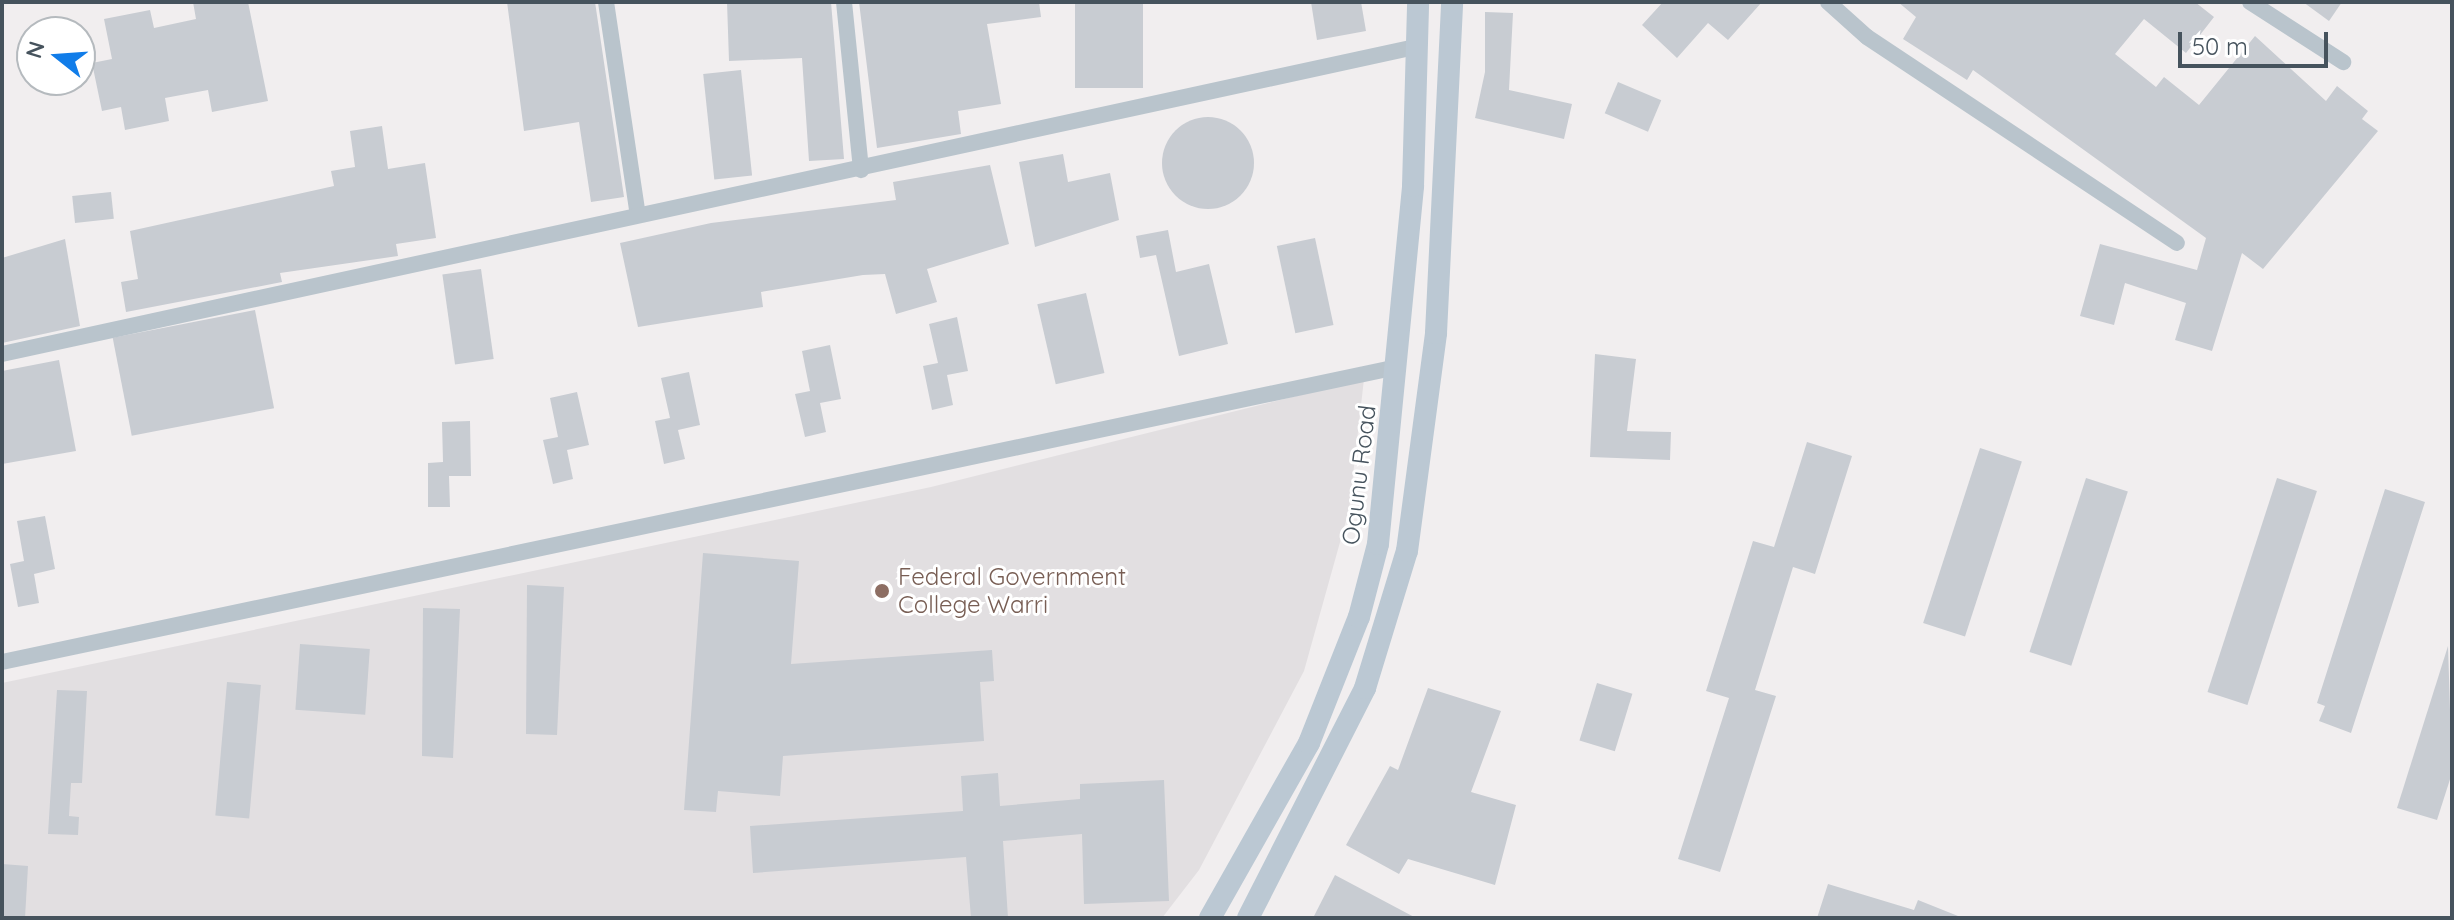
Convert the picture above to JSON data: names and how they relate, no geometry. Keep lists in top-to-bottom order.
{
  "streets": {
    "main road": ["Ogunu Road"]
  },
  "places": ["Federal Government College Warri"],
  "scale_bar": "50 m",
  "north": "left"
}
